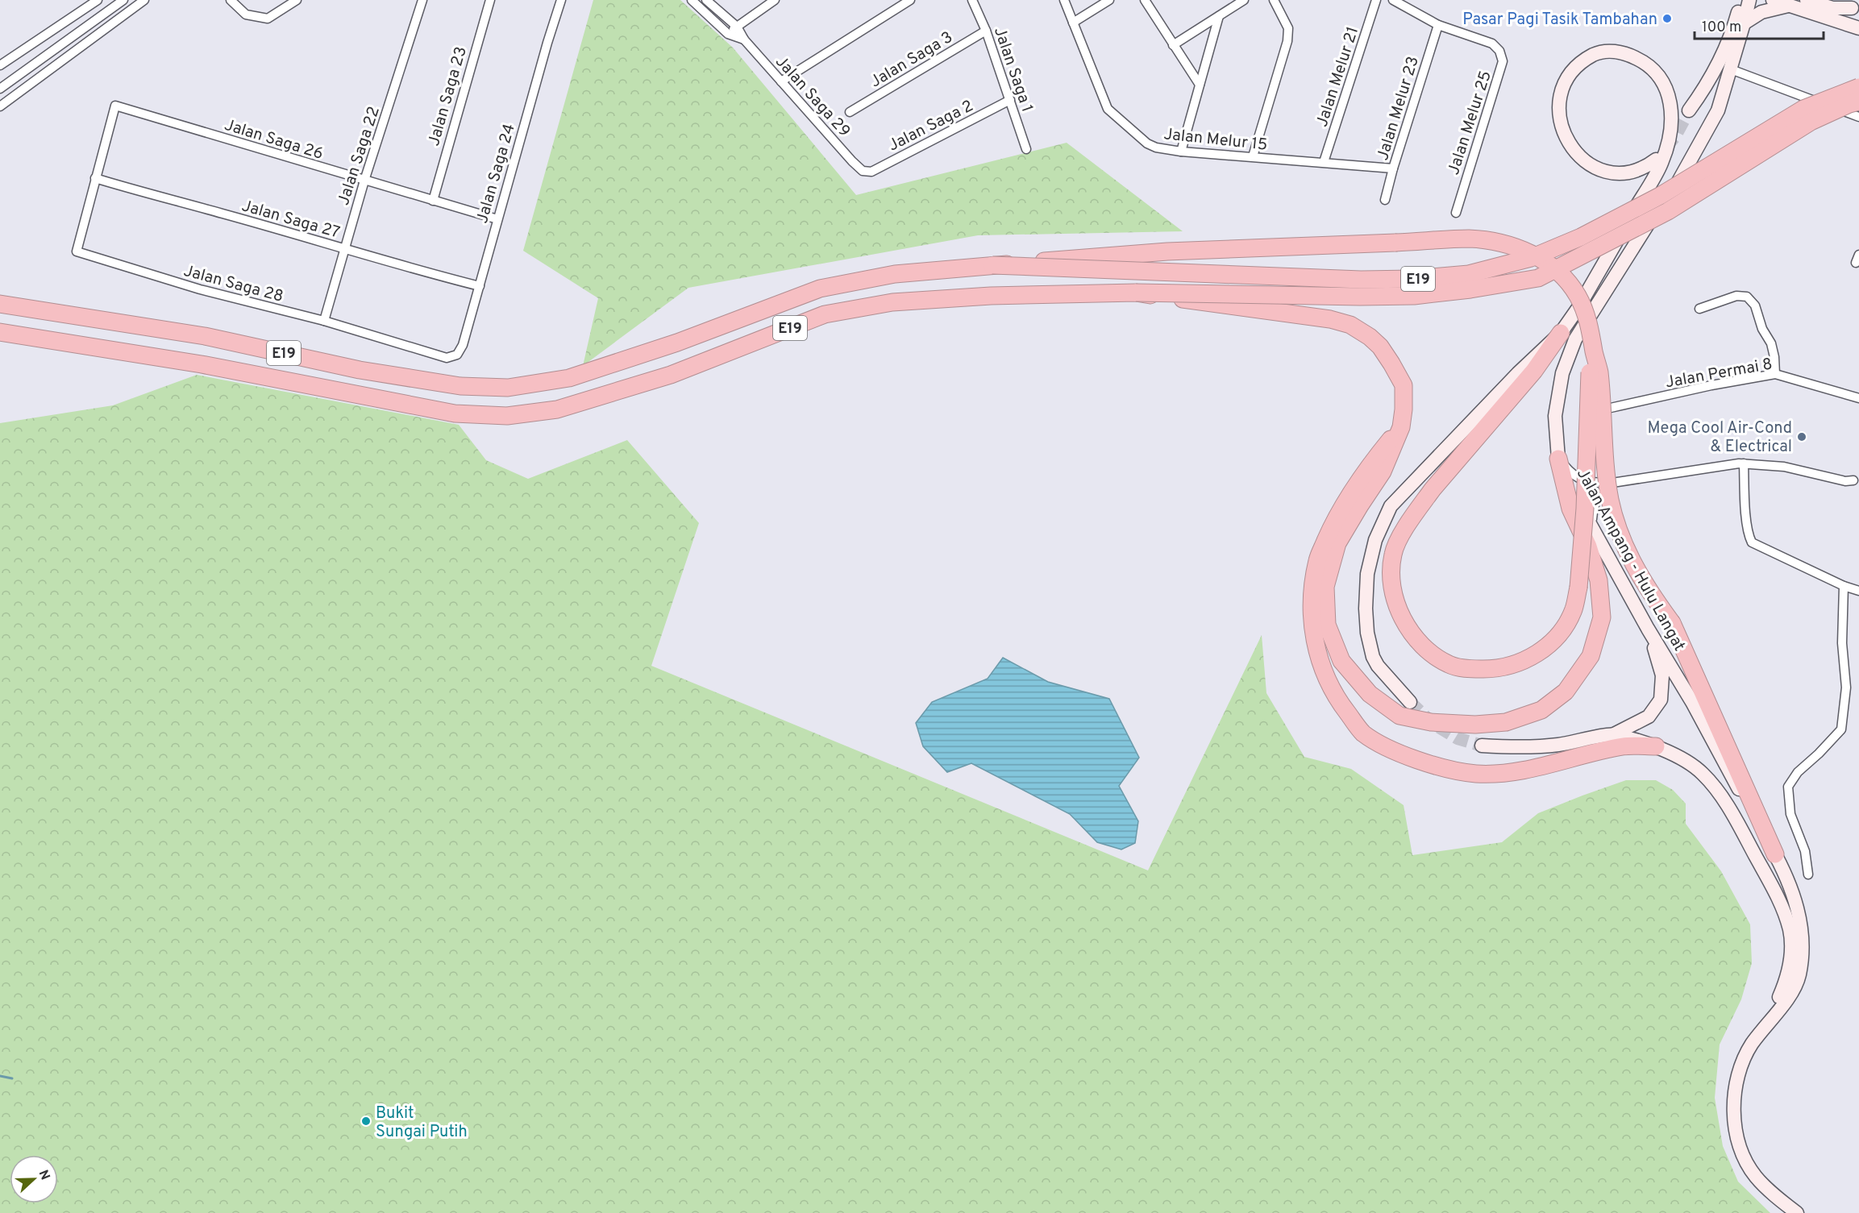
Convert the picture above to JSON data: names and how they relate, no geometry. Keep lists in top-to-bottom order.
{
  "streets": {
    "highway": ["E19"],
    "street": [
      "Jalan Saga 3",
      "Jalan Saga 1",
      "Jalan Melur 21",
      "Jalan Saga 23",
      "Jalan Saga 29",
      "Jalan Melur 23",
      "Jalan Melur 25",
      "Jalan Saga 2",
      "Jalan Saga 26",
      "Jalan Melur 15",
      "Jalan Saga 22",
      "Jalan Saga 24",
      "Jalan Saga 27",
      "Jalan Saga 28",
      "Jalan Permai 8",
      "Jalan Ampang - Hulu Langat"
    ]
  },
  "crossings": [
    ["Jalan Saga 3", "Jalan Saga 1"],
    ["Jalan Saga 1", "Jalan Saga 2"],
    ["Jalan Melur 21", "Jalan Melur 15"],
    ["Jalan Saga 23", "Jalan Saga 26"],
    ["Jalan Saga 29", "Jalan Saga 2"],
    ["Jalan Melur 23", "Jalan Melur 25"],
    ["Jalan Melur 23", "Jalan Melur 15"],
    ["Jalan Saga 26", "Jalan Saga 22"],
    ["Jalan Saga 26", "Jalan Saga 24"],
    ["Jalan Saga 26", "Jalan Saga 27"],
    ["Jalan Saga 26", "Jalan Saga 28"],
    ["Jalan Saga 22", "Jalan Saga 27"],
    ["Jalan Saga 22", "Jalan Saga 28"],
    ["Jalan Saga 24", "Jalan Saga 27"],
    ["Jalan Saga 24", "Jalan Saga 28"],
    ["Jalan Saga 27", "Jalan Saga 28"]
  ],
  "places": ["Pasar Pagi Tasik Tambahan", "Mega Cool Air-Cond & Electrical", "Bukit Sungai Putih"],
  "scale_bar": "100 m",
  "north": "right"
}
